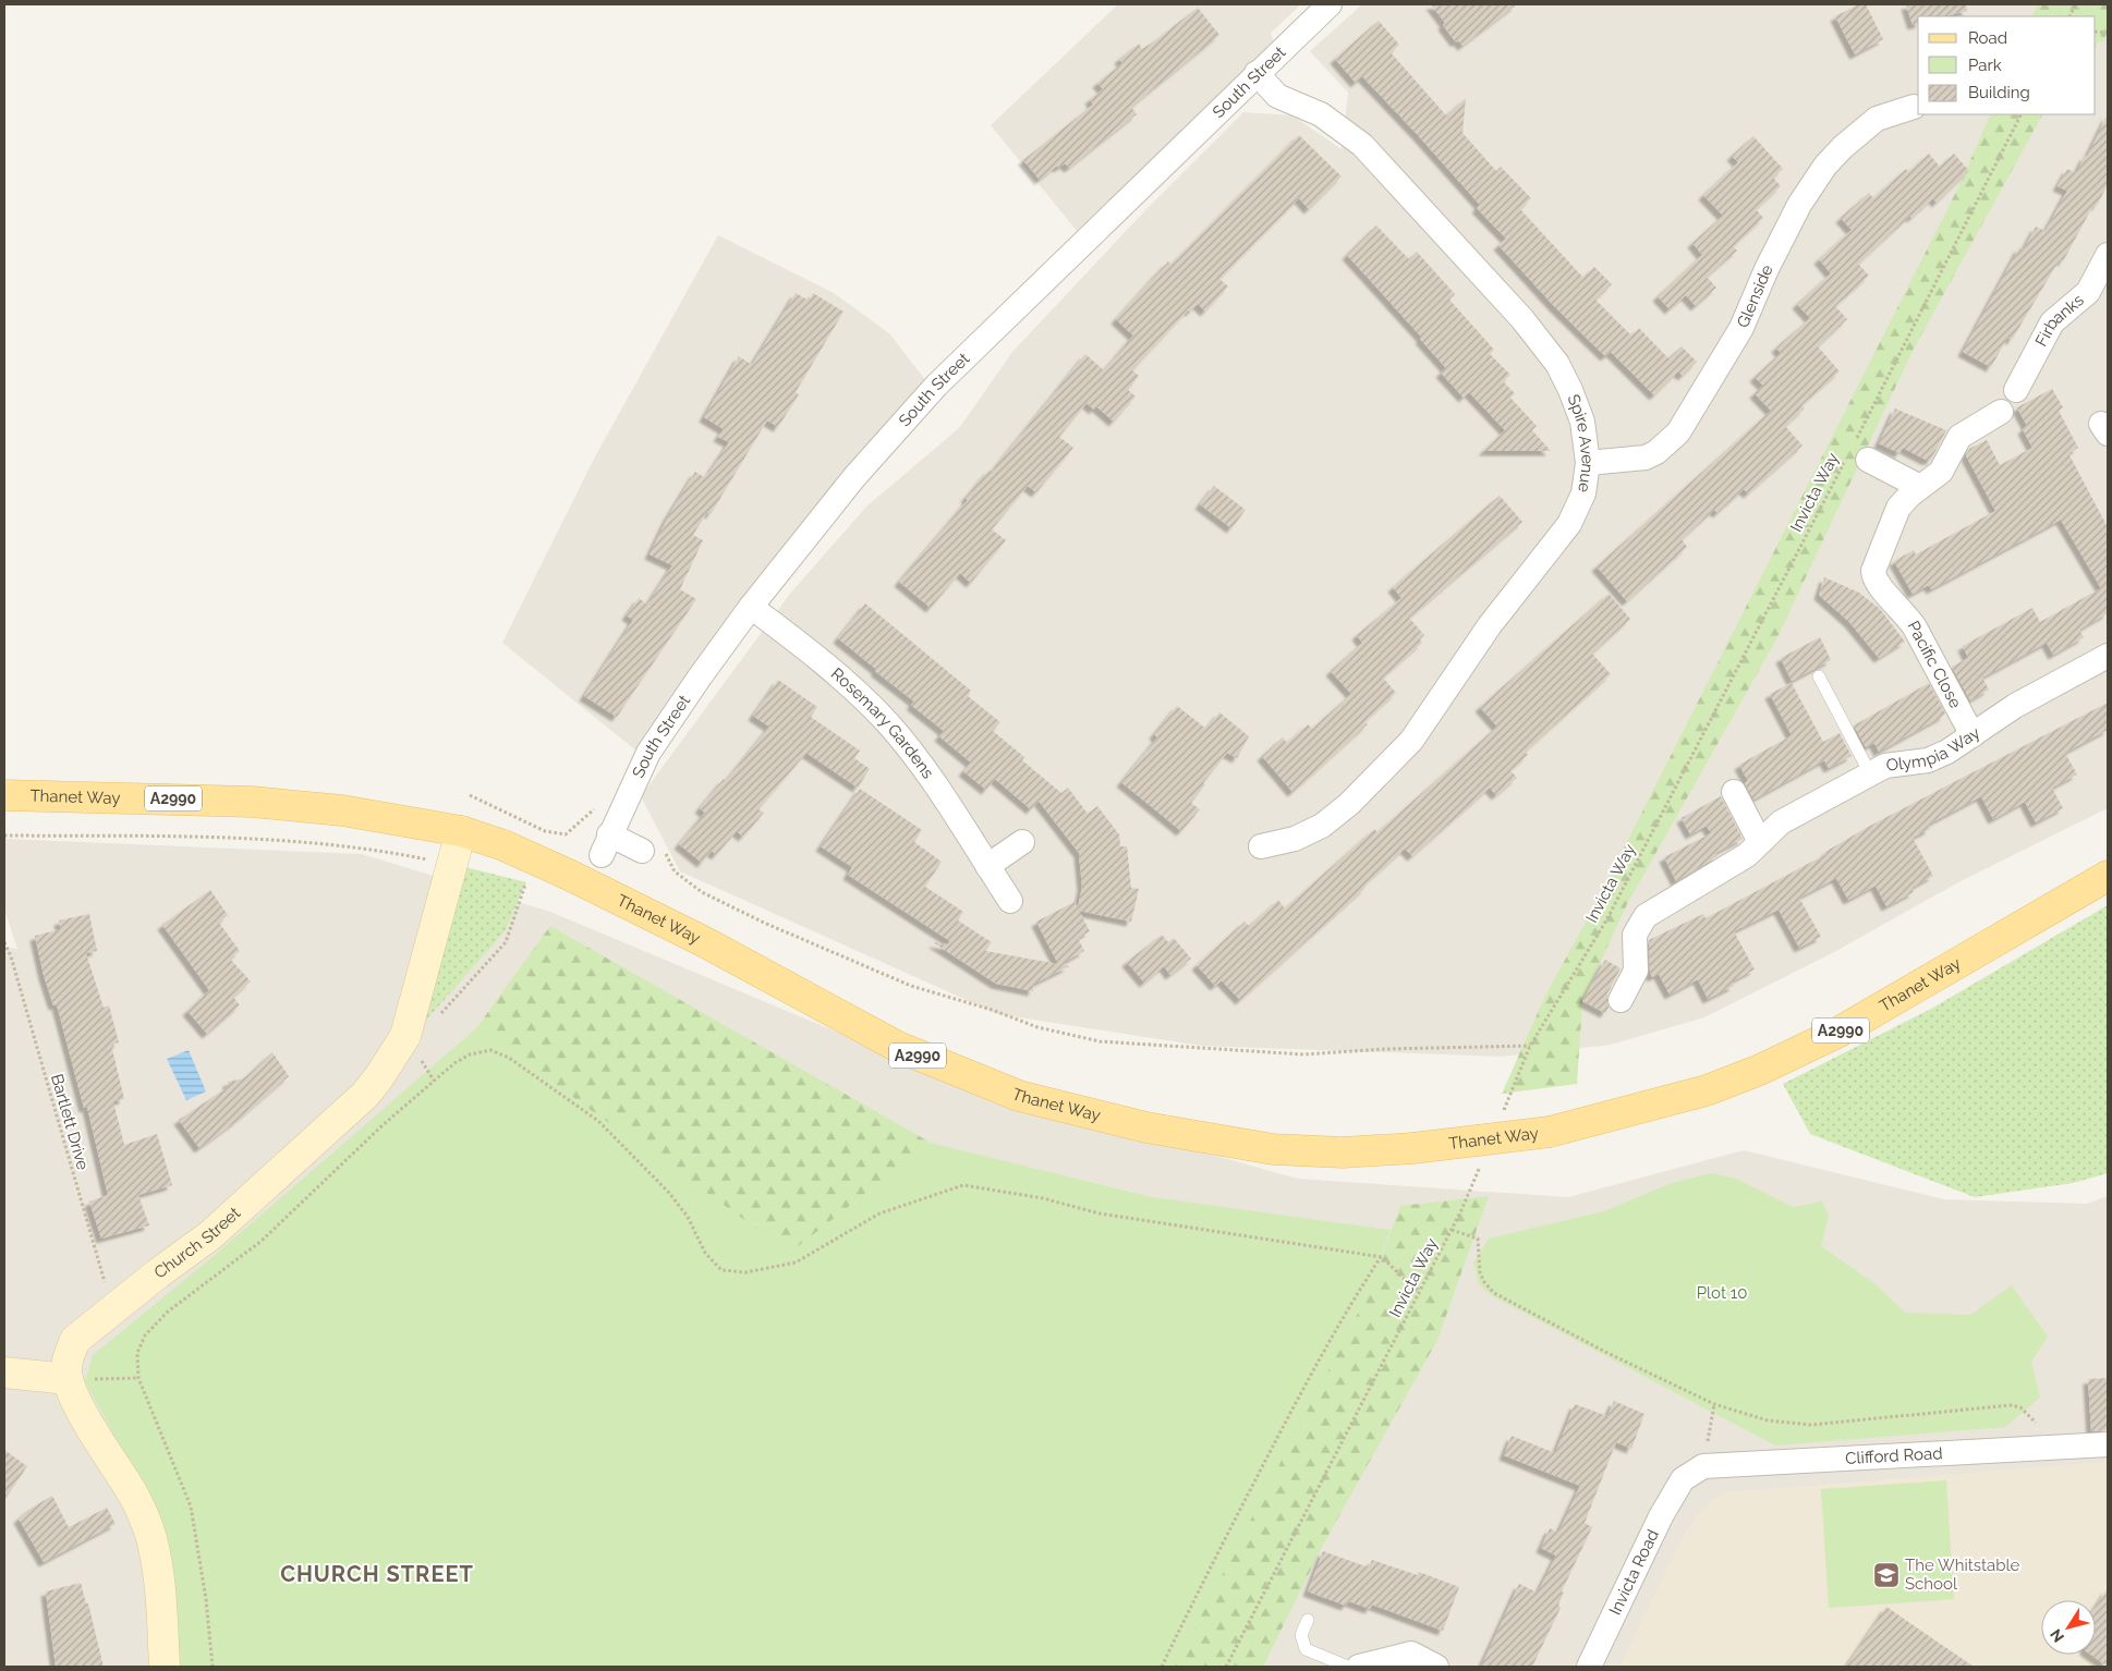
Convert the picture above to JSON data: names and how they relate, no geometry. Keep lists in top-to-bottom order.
{
  "streets": {
    "main road": ["Thanet Way", "A2990"],
    "street": [
      "South Street",
      "Glenside",
      "Firbanks",
      "Spire Avenue",
      "Pacific Close",
      "Rosemary Gardens",
      "Olympia Way",
      "Church Street",
      "Clifford Road",
      "Invicta Road"
    ],
    "path": ["Invicta Way", "Bartlett Drive"]
  },
  "crossings": [
    ["South Street", "Spire Avenue"],
    ["South Street", "Rosemary Gardens"],
    ["Glenside", "Spire Avenue"],
    ["Pacific Close", "Olympia Way"],
    ["Thanet Way", "Church Street"],
    ["Bartlett Drive", "Church Street"],
    ["Clifford Road", "Invicta Road"]
  ],
  "districts": ["CHURCH STREET"],
  "parks": ["Plot 10"],
  "places": {
    "school or university": ["The Whitstable School"]
  },
  "legend": ["Road", "Park", "Building"],
  "north": "bottom left"
}
